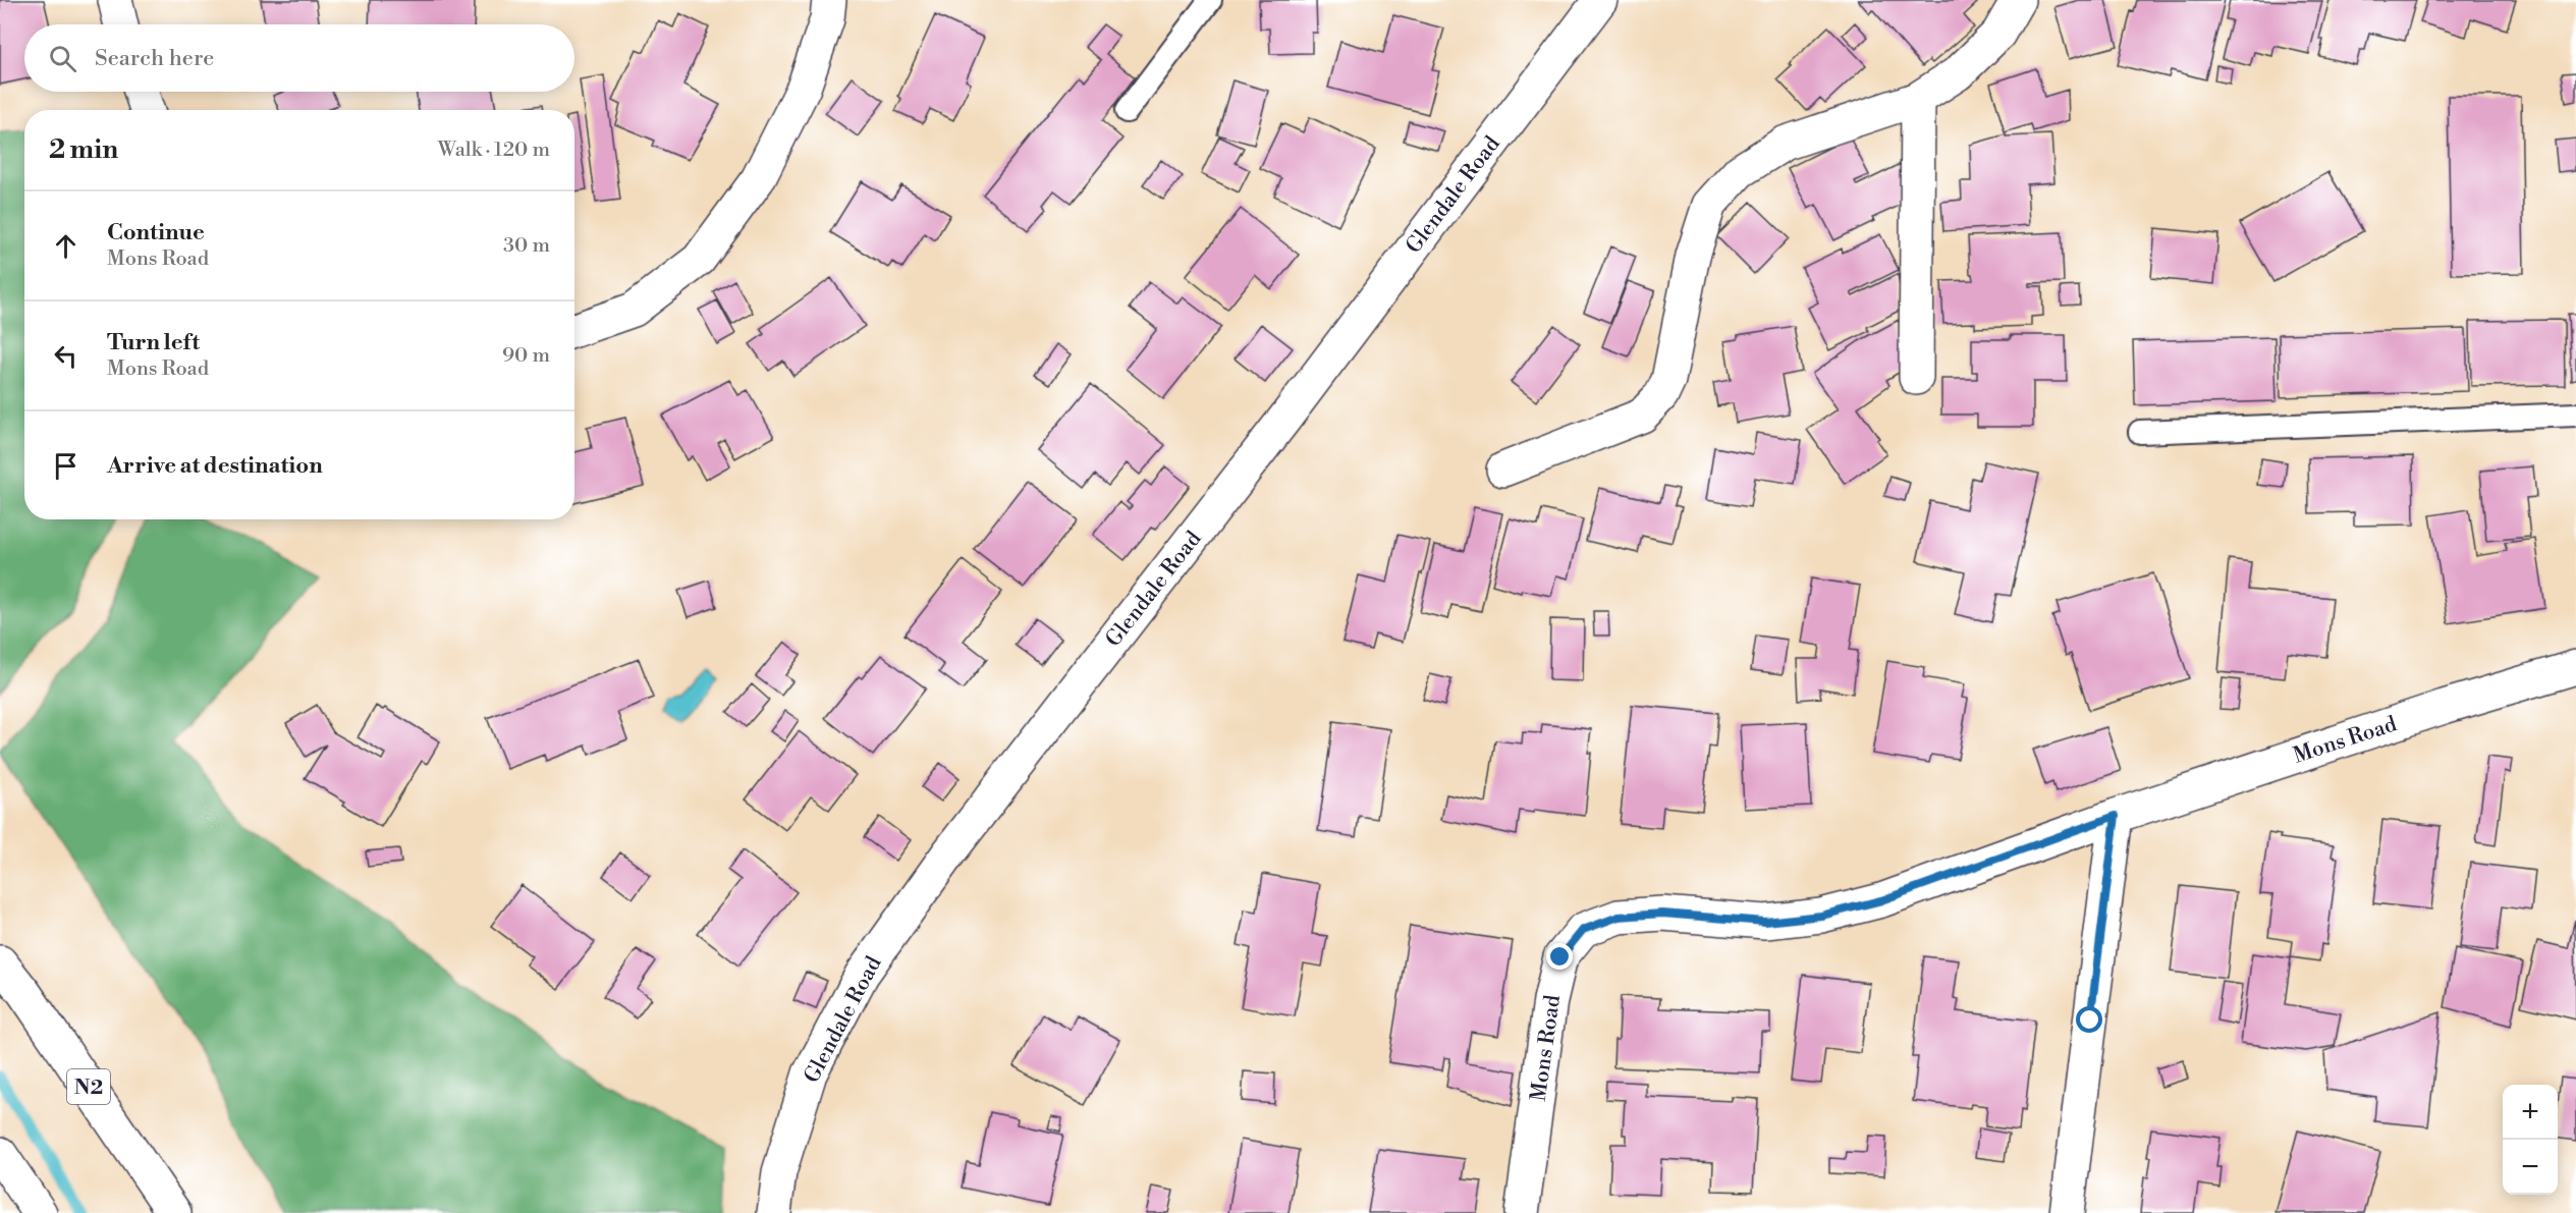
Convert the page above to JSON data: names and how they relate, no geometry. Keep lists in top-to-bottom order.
{
  "streets": {
    "main road": ["Glendale Road", "Mons Road", "N2"]
  },
  "page": {
    "search": "Search here",
    "heading": ["2 min", "Walk · 120 m"],
    "list": [
      ["Continue", "Mons Road", "30 m"],
      ["Turn left", "Mons Road", "90 m"],
      "Arrive at destination"
    ],
    "map_buttons": ["+", "−"]
  }
}
